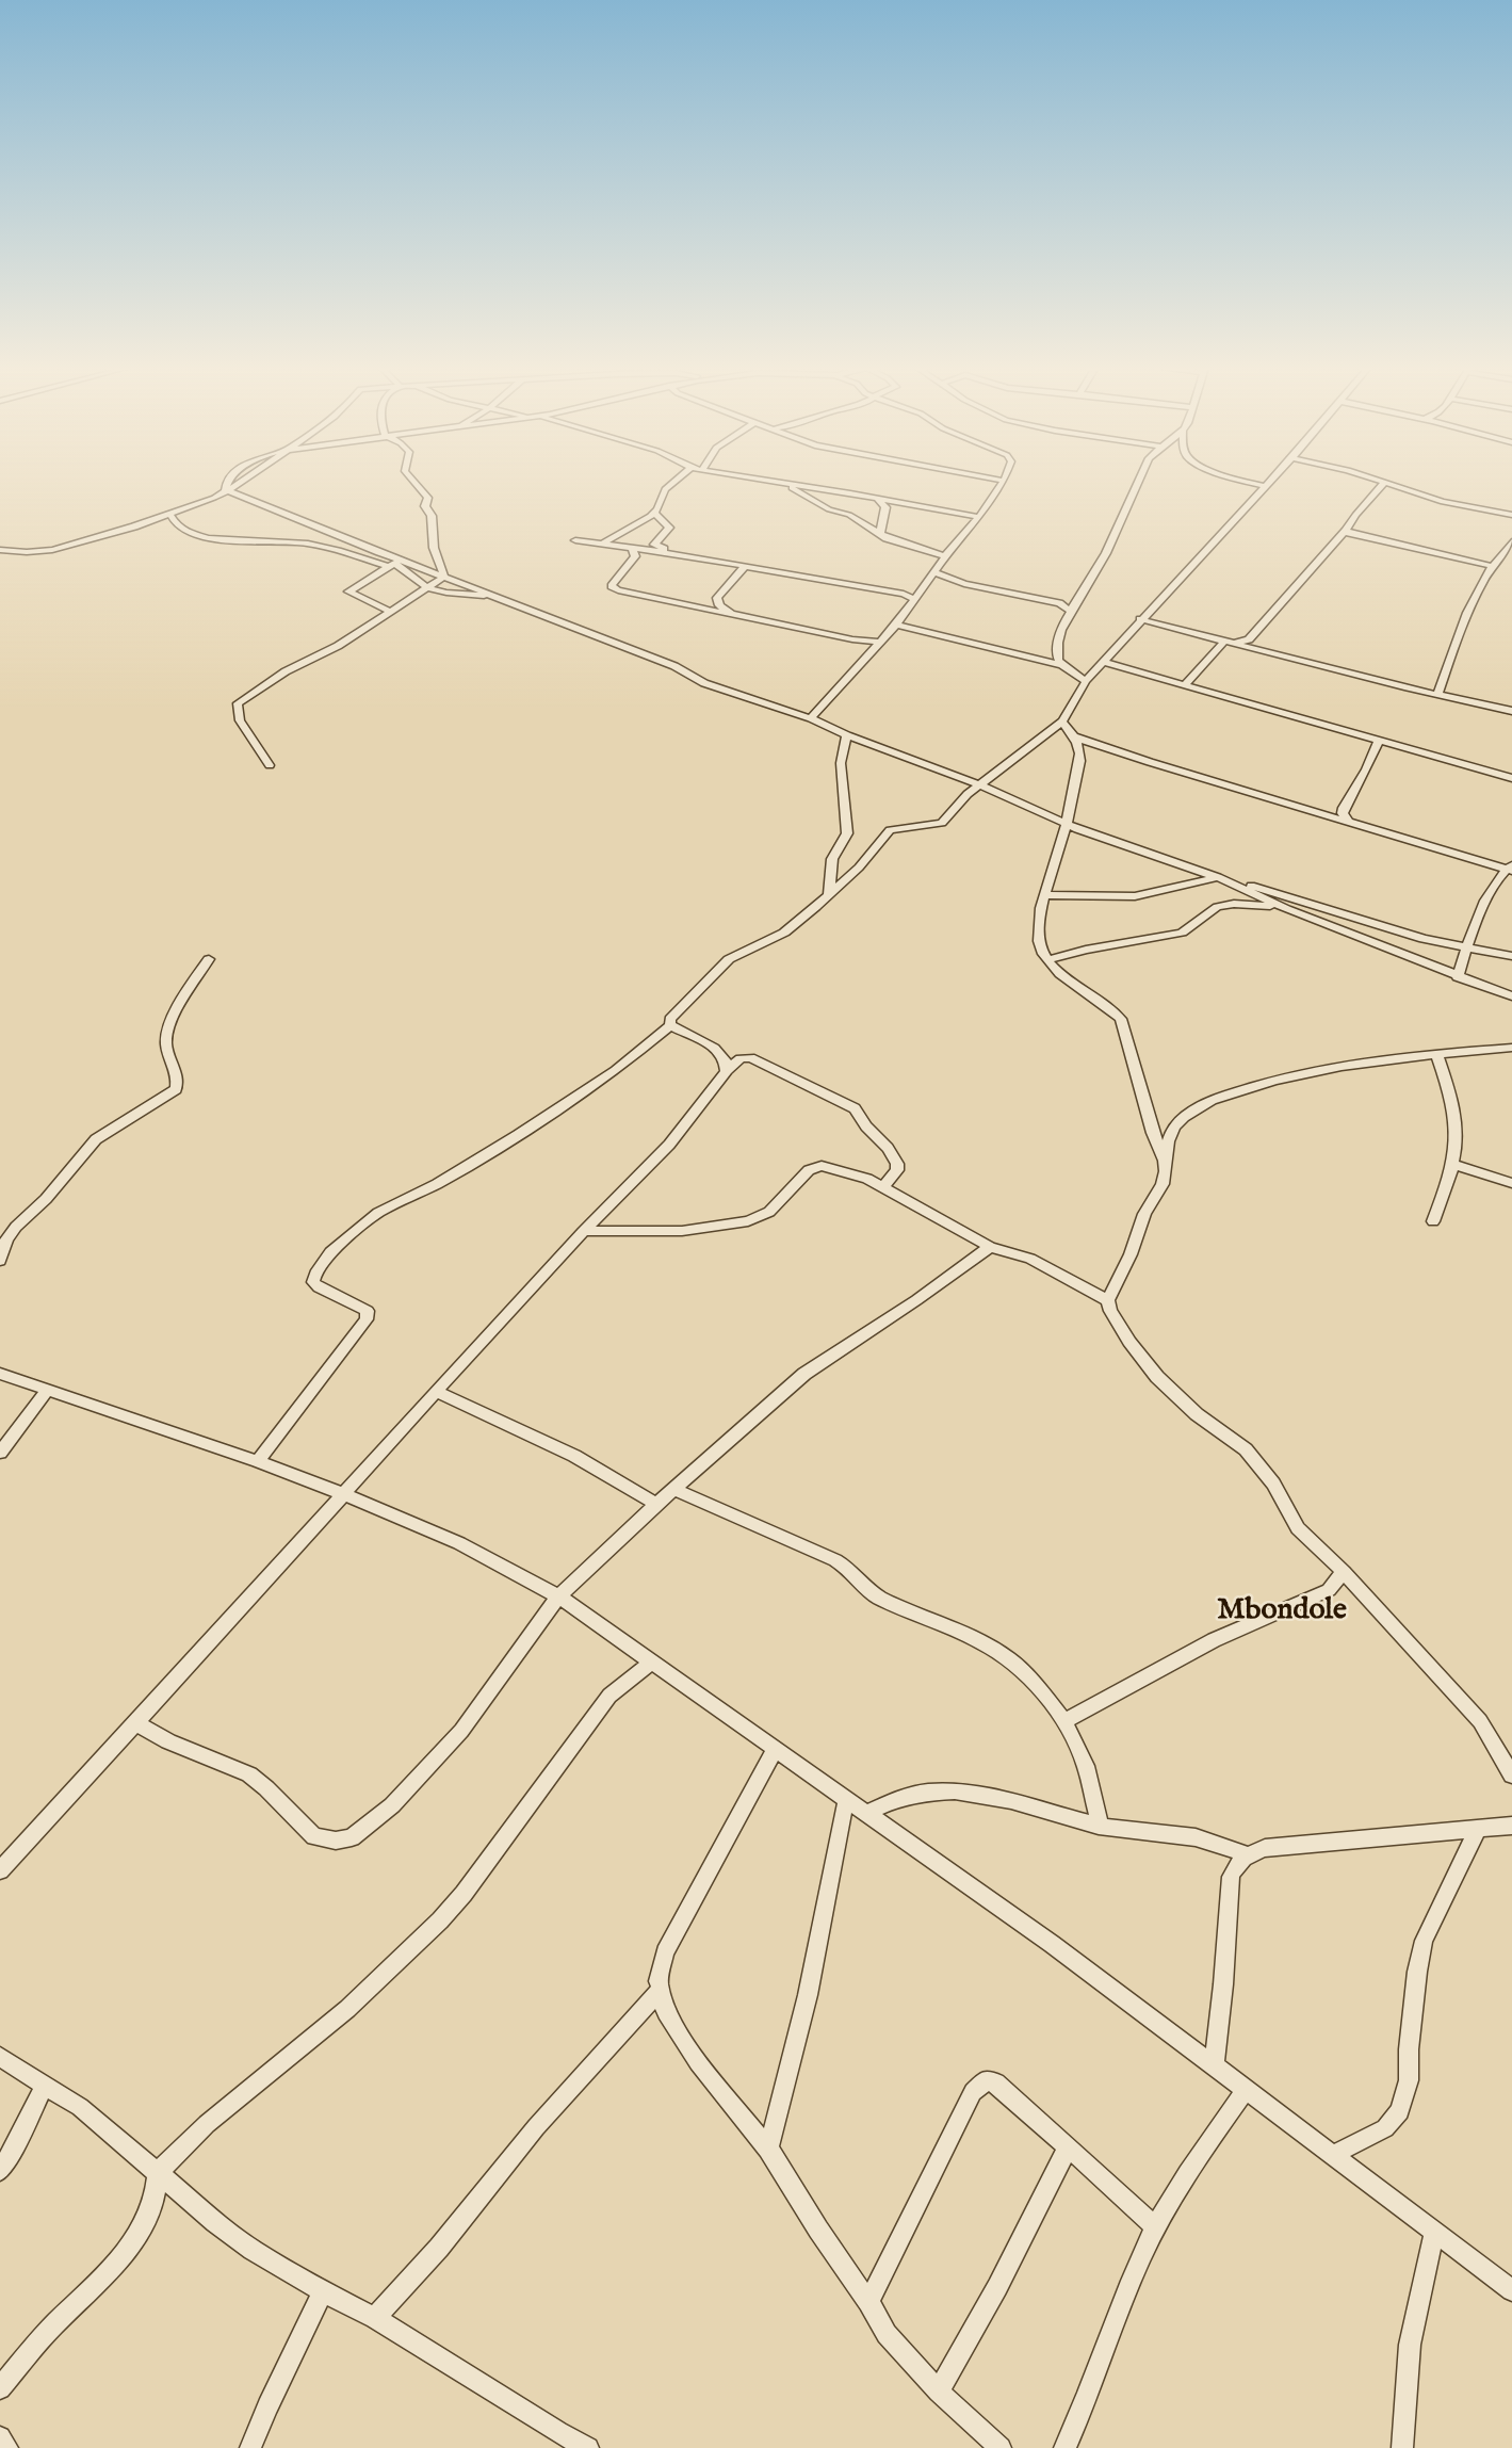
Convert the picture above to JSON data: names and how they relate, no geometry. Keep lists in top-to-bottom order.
{
  "districts": ["Mbondole"]
}
